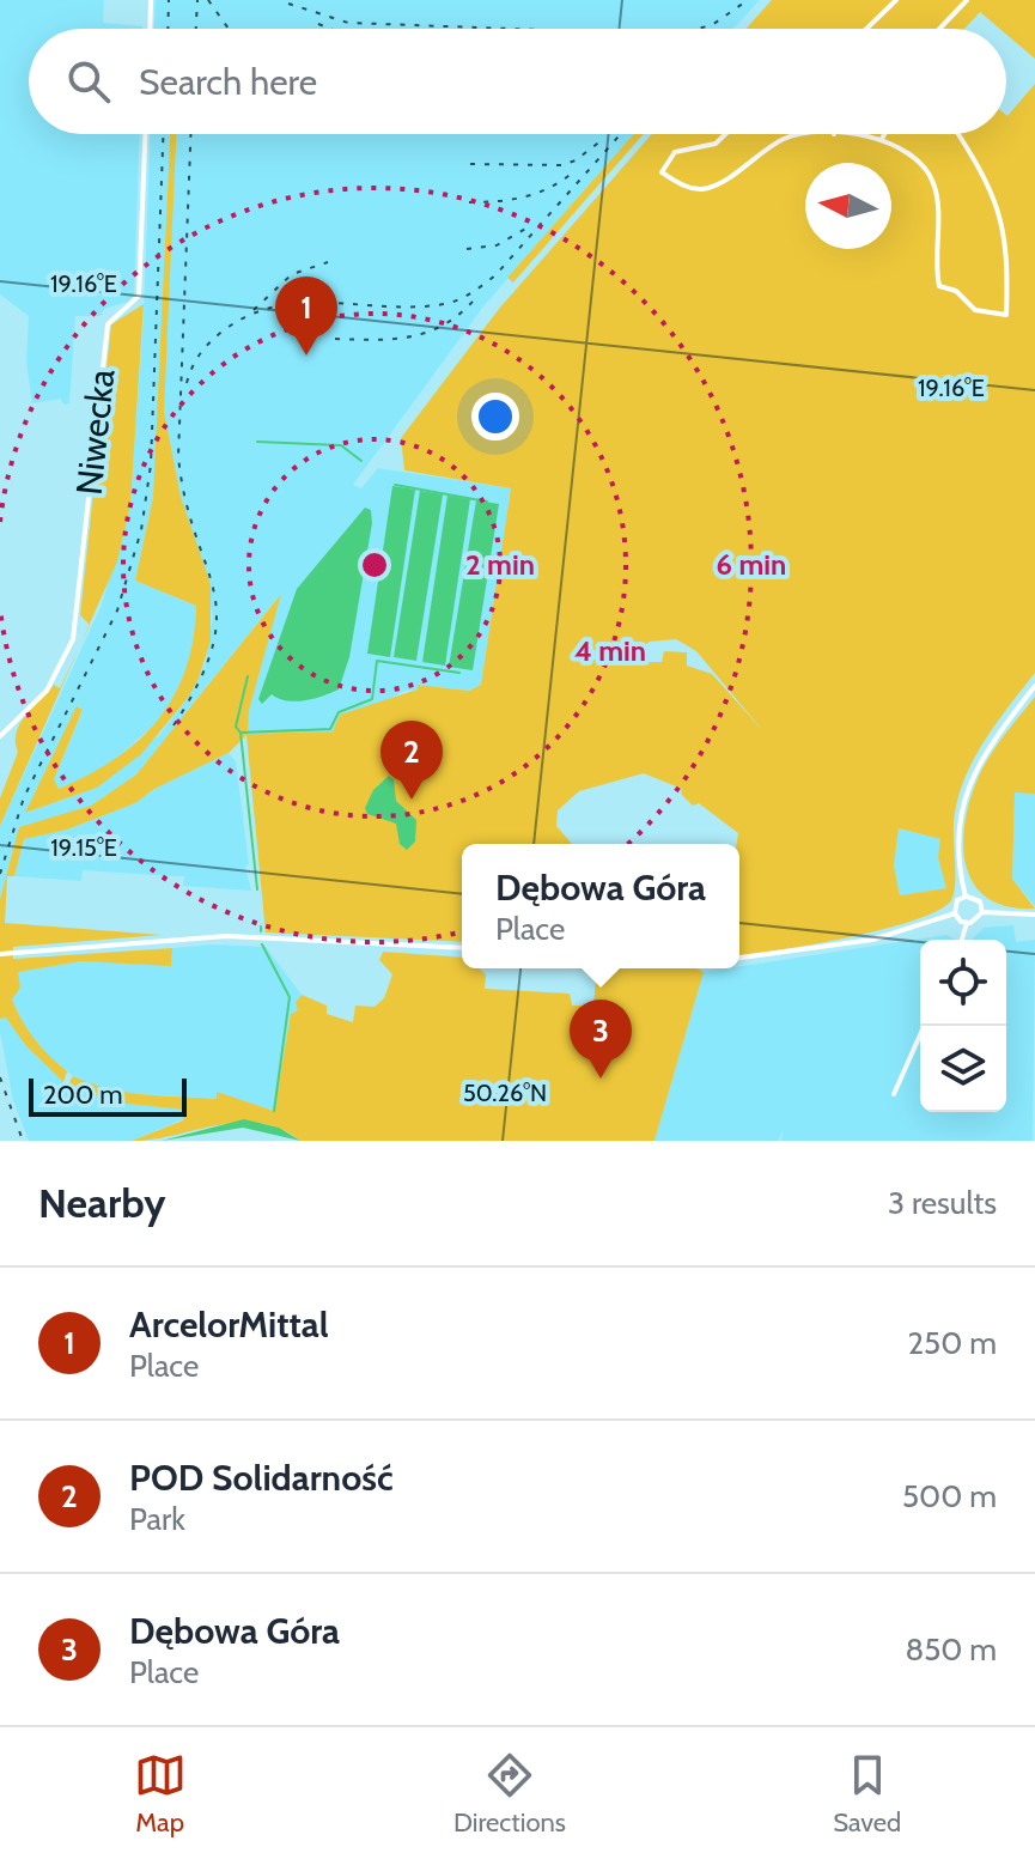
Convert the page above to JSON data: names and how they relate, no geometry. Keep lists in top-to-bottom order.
{
  "streets": {
    "street": ["Niwecka"]
  },
  "scale_bar": "200 m",
  "north": "left",
  "page": {
    "search": "Search here",
    "pins": ["1", "2", "3"],
    "popup": ["Dębowa Góra", "Place"],
    "scale": "200 m",
    "heading": ["Nearby", "3 results"],
    "list": [
      {
        "mark": "1",
        "name": "ArcelorMittal",
        "note": "Place",
        "value": "250 m"
      },
      {
        "mark": "2",
        "name": "POD Solidarność",
        "note": "Park",
        "value": "500 m"
      },
      {
        "mark": "3",
        "name": "Dębowa Góra",
        "note": "Place",
        "value": "850 m"
      }
    ],
    "nav": ["Map", "Directions", "Saved"]
  },
  "coordinates": ["19.16°E", "19.15°E", "50.26°N"],
  "rings": ["2 min", "6 min", "4 min"]
}
